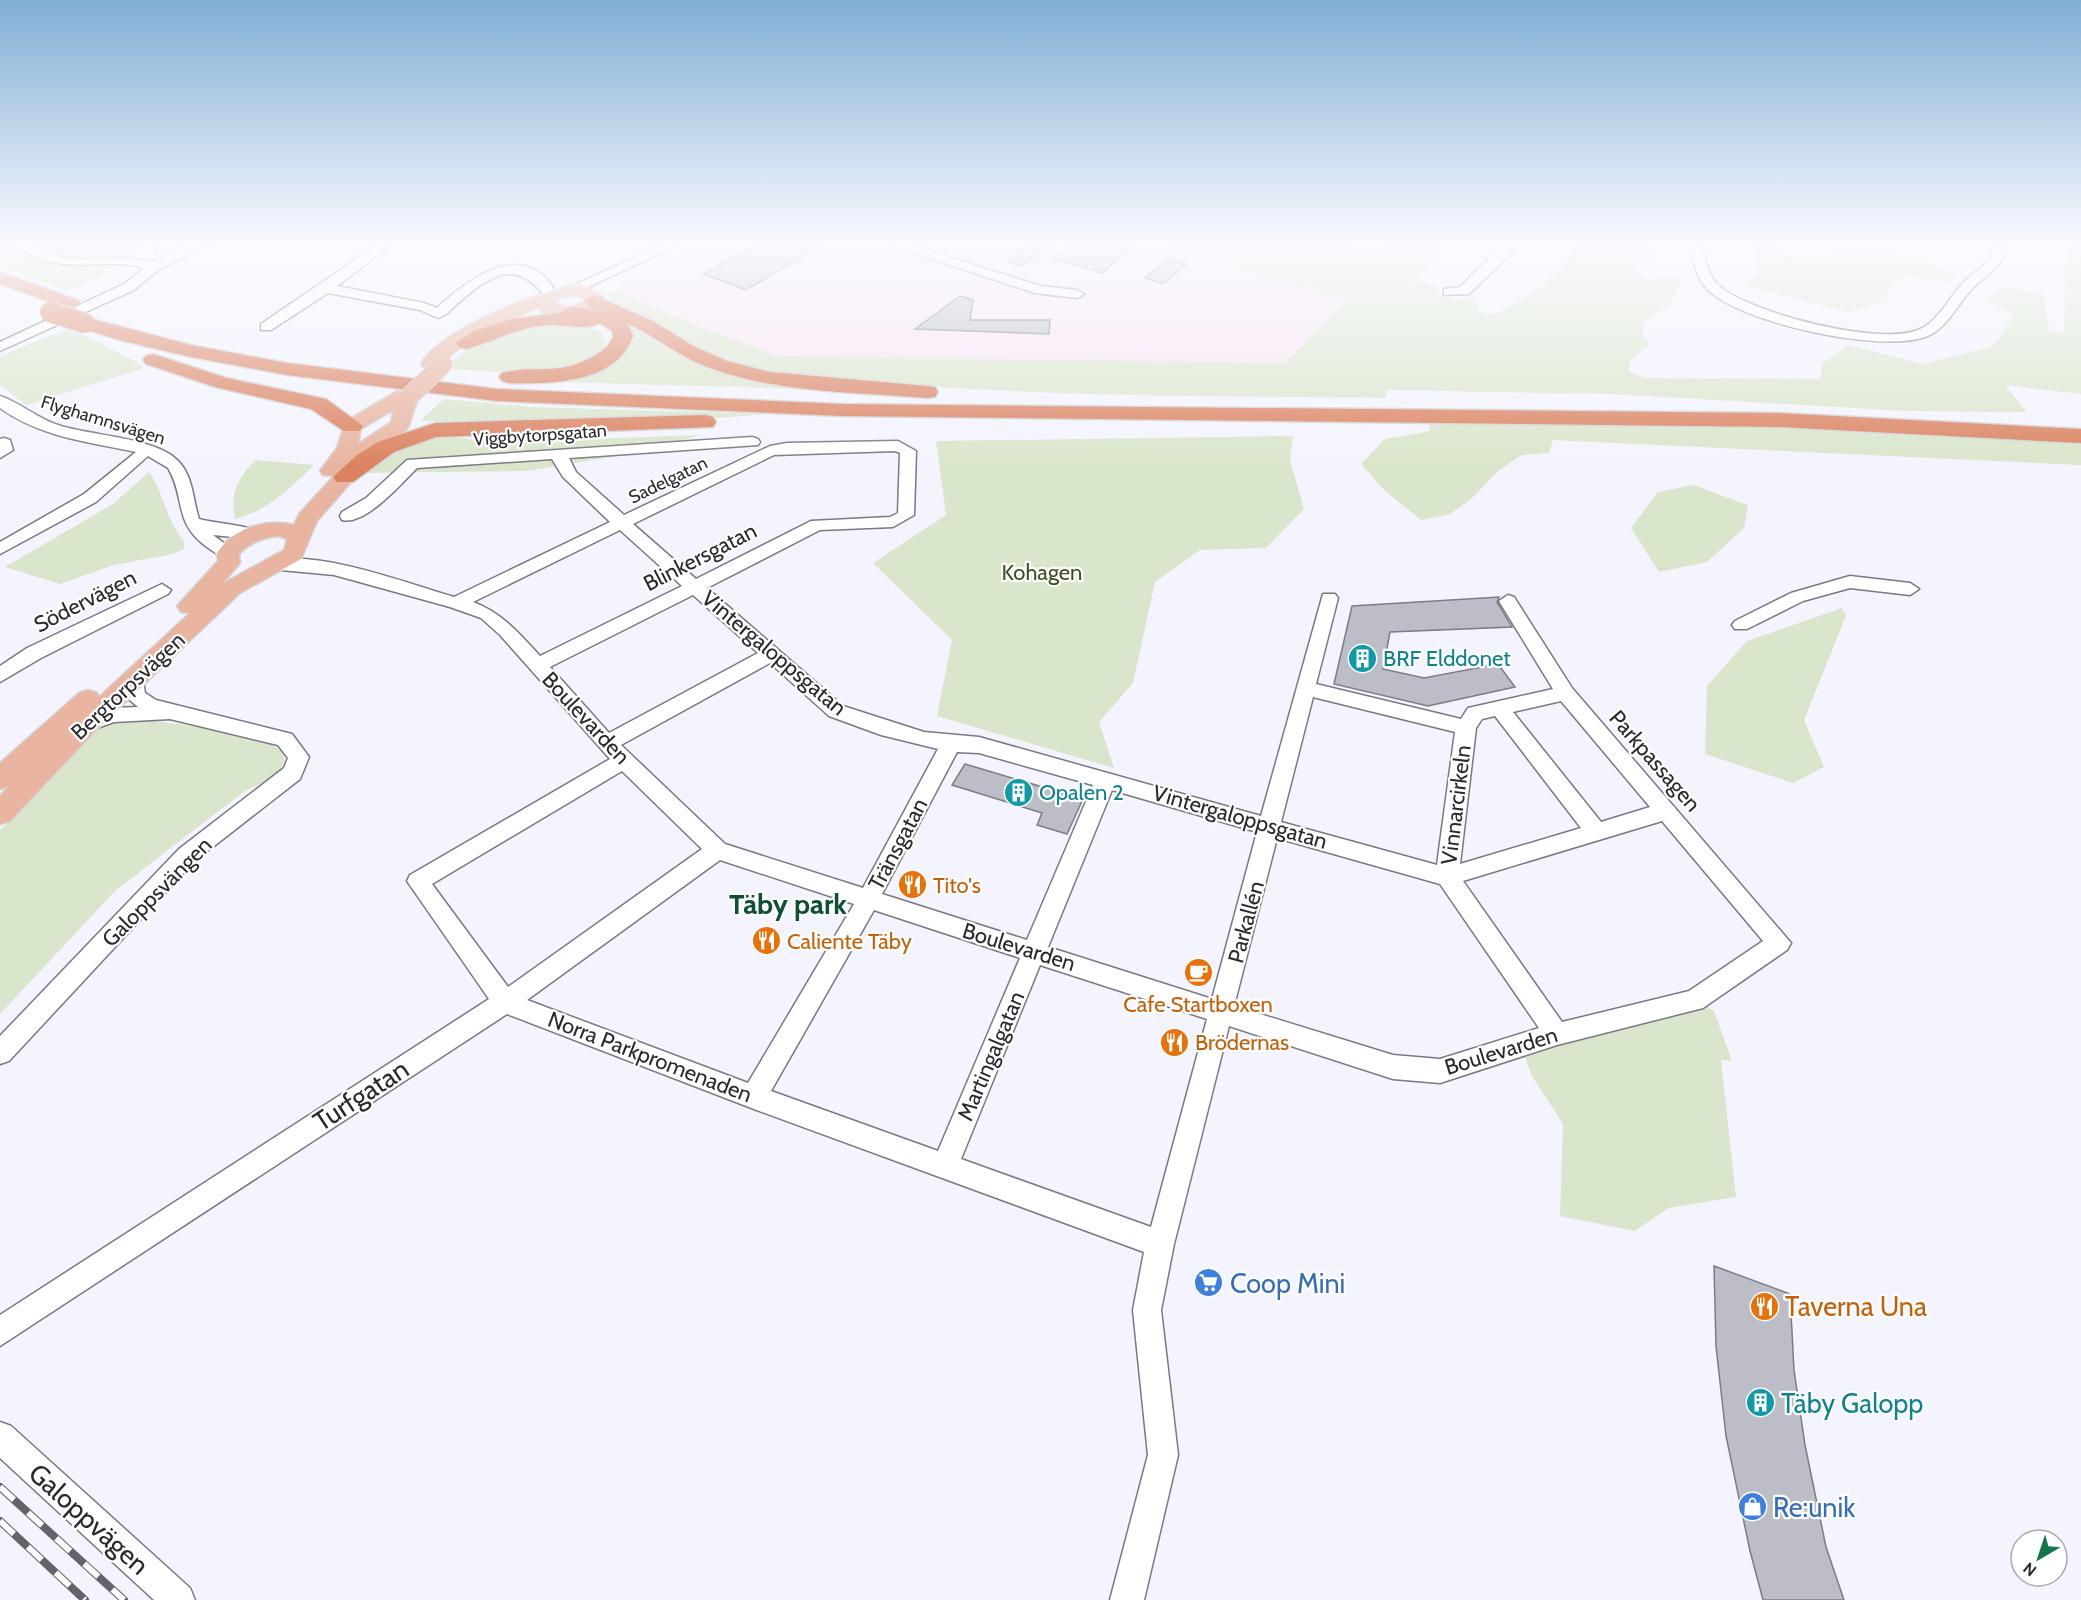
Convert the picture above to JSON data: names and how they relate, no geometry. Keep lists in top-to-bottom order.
{
  "streets": {
    "main road": ["Bergtorpsvägen"],
    "street": [
      "Flyghamnsvägen",
      "Viggbytorpsgatan",
      "Sadelgatan",
      "Blinkersgatan",
      "Södervägen",
      "Vintergaloppsgatan",
      "Boulevarden",
      "Parkpassagen",
      "Vinnarcirkeln",
      "Tränsgatan",
      "Galoppsvängen",
      "Parkallén",
      "Martingalgatan",
      "Norra Parkpromenaden",
      "Turfgatan",
      "Galoppvägen"
    ]
  },
  "crossings": [
    ["Viggbytorpsgatan", "Vintergaloppsgatan"],
    ["Sadelgatan", "Blinkersgatan"],
    ["Sadelgatan", "Vintergaloppsgatan"],
    ["Sadelgatan", "Boulevarden"],
    ["Blinkersgatan", "Vintergaloppsgatan"],
    ["Blinkersgatan", "Boulevarden"],
    ["Vintergaloppsgatan", "Vinnarcirkeln"],
    ["Vintergaloppsgatan", "Tränsgatan"],
    ["Vintergaloppsgatan", "Parkallén"],
    ["Vintergaloppsgatan", "Martingalgatan"],
    ["Bergtorpsvägen", "Boulevarden"],
    ["Bergtorpsvägen", "Galoppsvängen"],
    ["Boulevarden", "Parkpassagen"],
    ["Boulevarden", "Tränsgatan"],
    ["Boulevarden", "Parkallén"],
    ["Boulevarden", "Martingalgatan"],
    ["Boulevarden", "Turfgatan"],
    ["Parkpassagen", "Vinnarcirkeln"],
    ["Tränsgatan", "Norra Parkpromenaden"],
    ["Parkallén", "Norra Parkpromenaden"],
    ["Martingalgatan", "Norra Parkpromenaden"],
    ["Norra Parkpromenaden", "Turfgatan"]
  ],
  "districts": ["Täby park"],
  "parks": ["Kohagen"],
  "places": {
    "building": ["BRF Elddonet", "Opalen 2", "Täby Galopp"],
    "restaurant": [
      "Tito's",
      "Caliente Täby",
      "Brödernas",
      "Taverna Una"
    ],
    "cafe": ["Cafe Startboxen"],
    "supermarket": ["Coop Mini"],
    "shop": ["Re:unik"]
  },
  "north": "bottom left"
}
